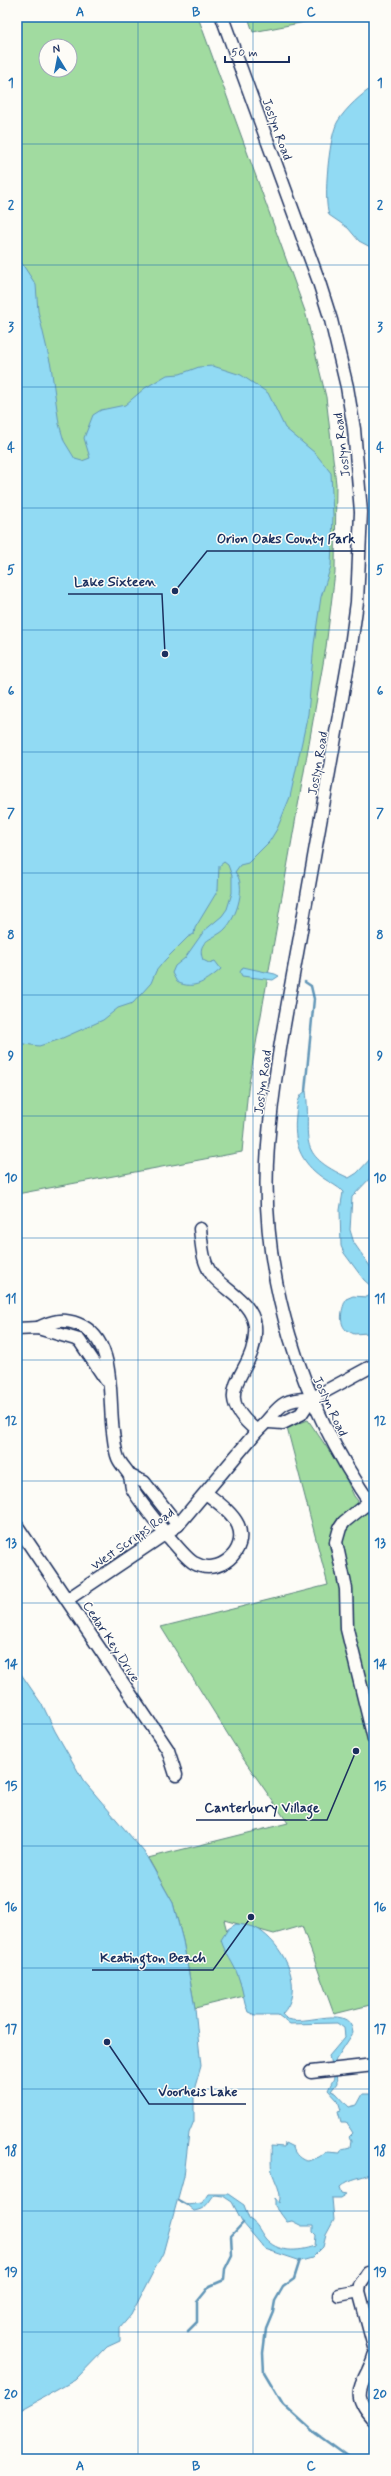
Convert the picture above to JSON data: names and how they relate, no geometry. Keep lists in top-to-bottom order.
{
  "streets": {
    "street": ["Joslyn Road", "West Scripps Road", "Cedar Key Drive"]
  },
  "crossings": [
    ["Joslyn Road", "West Scripps Road"],
    ["West Scripps Road", "Cedar Key Drive"]
  ],
  "places": [
    "Orion Oaks County Park",
    "Lake Sixteen",
    "Canterbury Village",
    "Keatington Beach",
    "Voorheis Lake"
  ],
  "scale_bar": "50 m",
  "north": "top",
  "grid": {
    "columns": ["A", "B", "C"],
    "rows": [
      "1",
      "2",
      "3",
      "4",
      "5",
      "6",
      "7",
      "8",
      "9",
      "10",
      "11",
      "12",
      "13",
      "14",
      "15",
      "16",
      "17",
      "18",
      "19",
      "20"
    ]
  }
}
